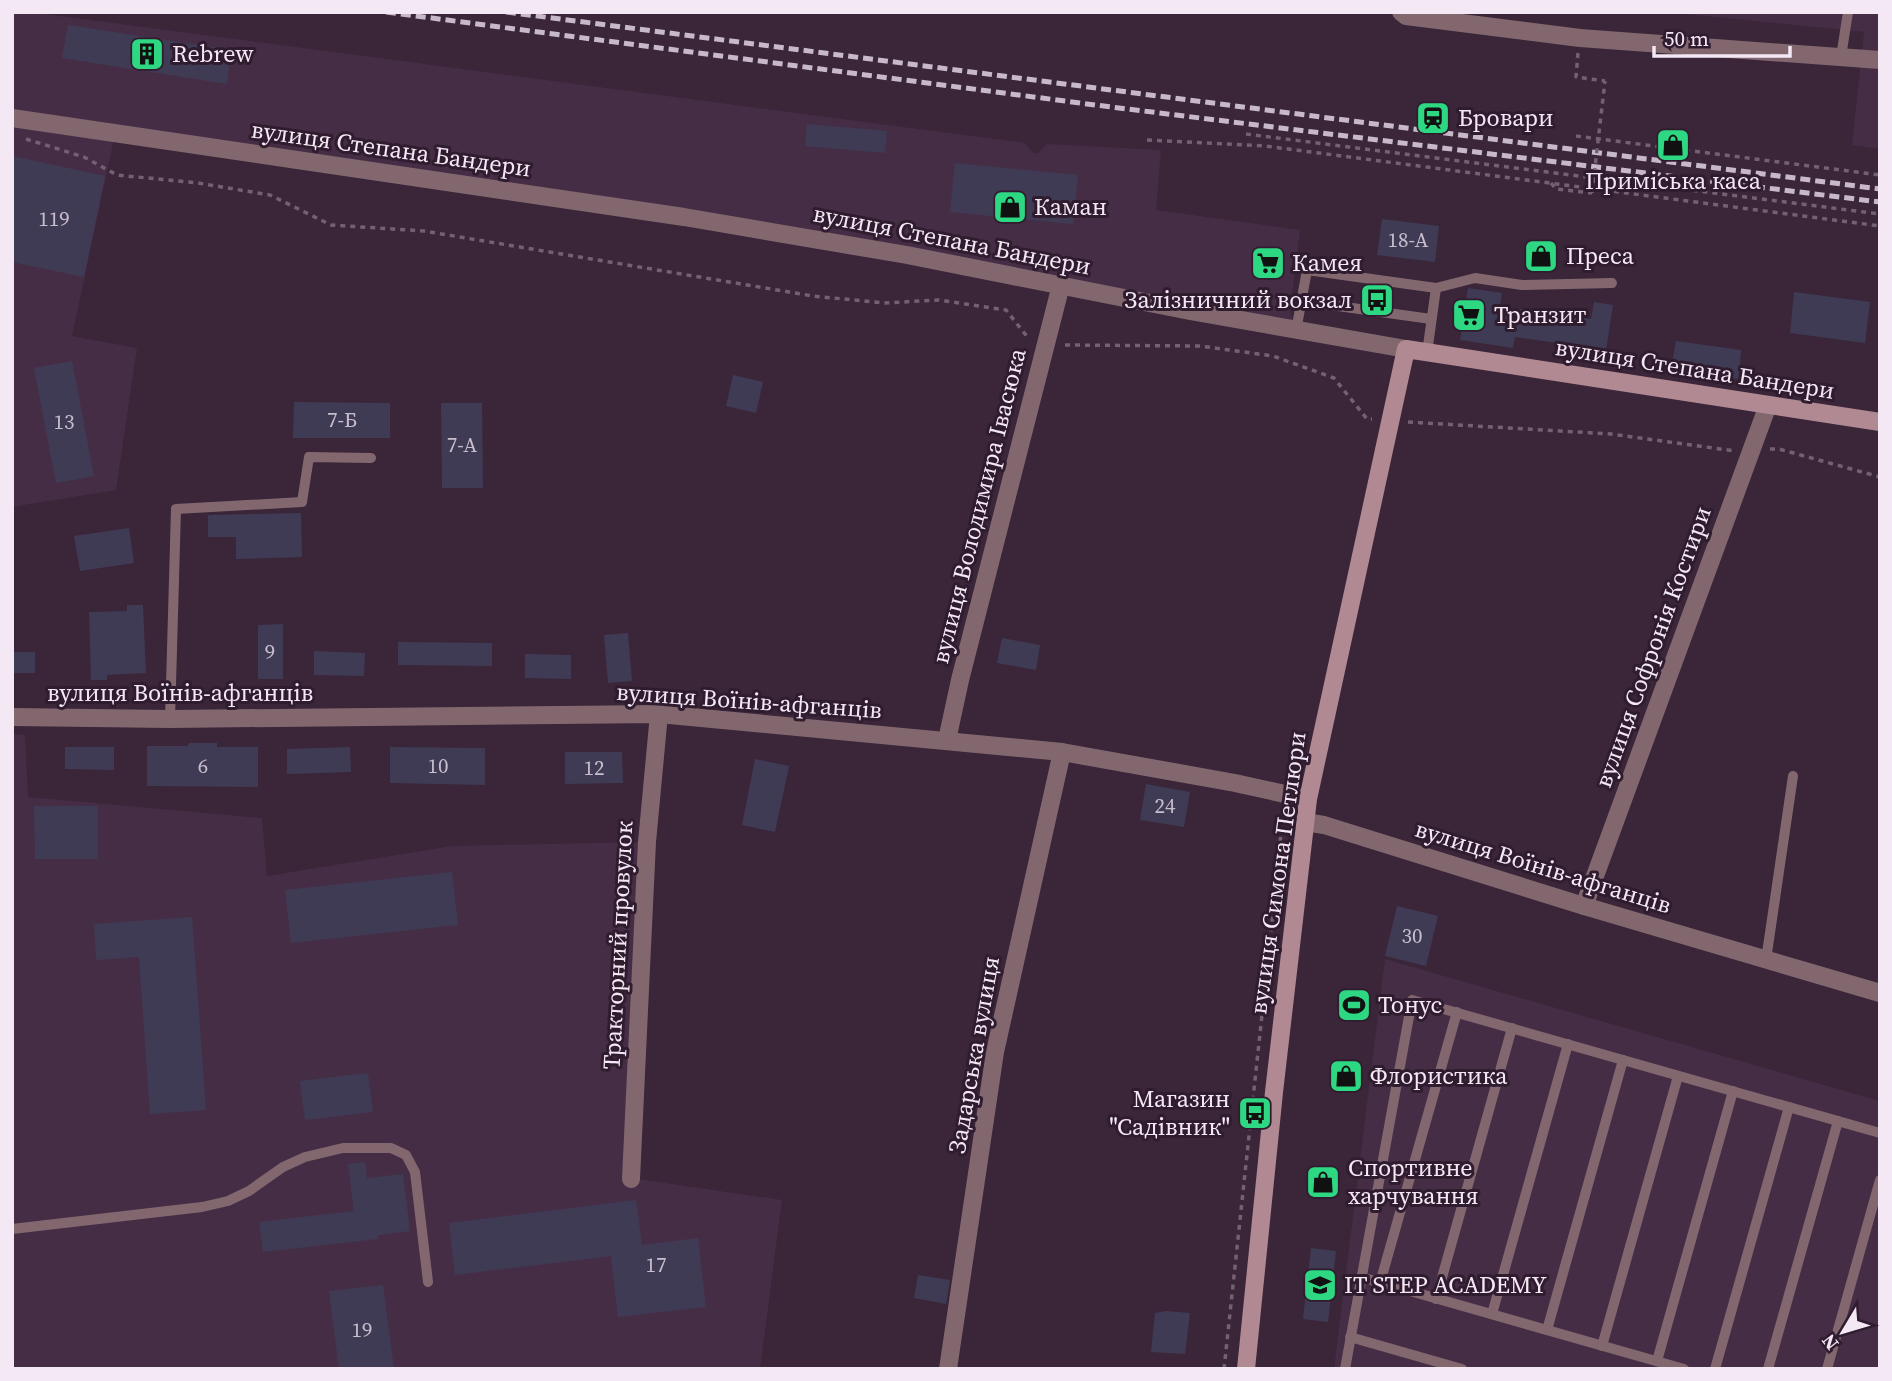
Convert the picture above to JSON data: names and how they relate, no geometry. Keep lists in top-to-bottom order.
{
  "streets": {
    "street": [
      "вулиця Степана Бандери",
      "вулиця Володимира Івасюка",
      "вулиця Софронія Костири",
      "вулиця Воїнів-афганців",
      "вулиця Симона Петлюри",
      "Тракторний провулок",
      "Задарська вулиця"
    ]
  },
  "crossings": [
    ["вулиця Степана Бандери", "вулиця Володимира Івасюка"],
    ["вулиця Степана Бандери", "вулиця Софронія Костири"],
    ["вулиця Степана Бандери", "вулиця Симона Петлюри"],
    ["вулиця Володимира Івасюка", "вулиця Воїнів-афганців"],
    ["вулиця Софронія Костири", "вулиця Воїнів-афганців"],
    ["вулиця Воїнів-афганців", "вулиця Симона Петлюри"],
    ["вулиця Воїнів-афганців", "Тракторний провулок"],
    ["вулиця Воїнів-афганців", "Задарська вулиця"]
  ],
  "places": {
    "building": ["Rebrew"],
    "station": ["Бровари"],
    "shop": [
      "Приміська каса",
      "Каман",
      "Преса",
      "Флористика",
      "Спортивне харчування"
    ],
    "supermarket": ["Камея", "Транзит"],
    "bus stop": ["Залізничний вокзал", "Магазин \"Садівник\""],
    "sports": ["Тонус"],
    "school or university": ["IT STEP ACADEMY"]
  },
  "house_numbers": [
    "119",
    "18-А",
    "7-Б",
    "13",
    "7-А",
    "9",
    "6",
    "10",
    "12",
    "24",
    "30",
    "17",
    "19"
  ],
  "scale_bar": "50 m",
  "north": "bottom left"
}
